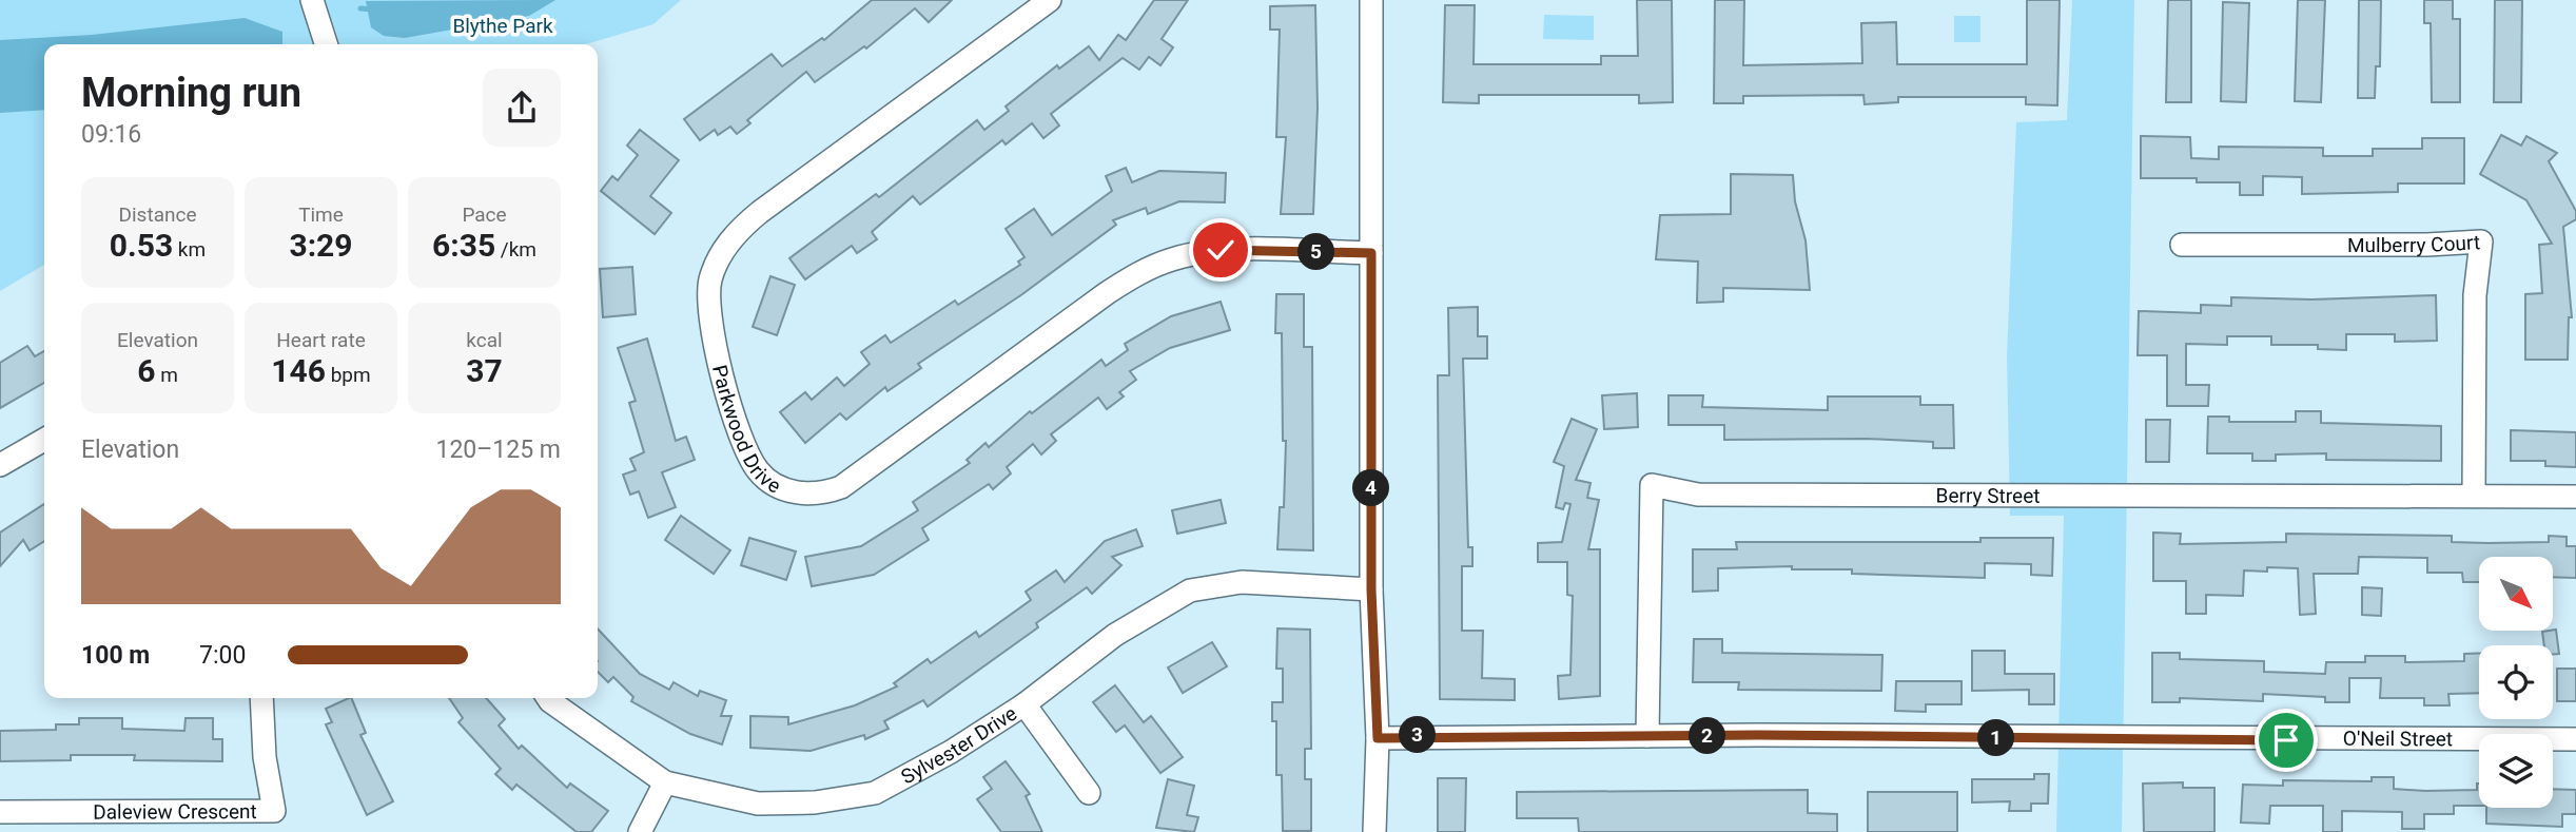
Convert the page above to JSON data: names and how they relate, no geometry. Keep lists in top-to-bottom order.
{
  "streets": {
    "street": [
      "Mulberry Court",
      "Parkwood Drive",
      "Berry Street",
      "O'Neil Street",
      "Sylvester Drive",
      "Daleview Crescent"
    ]
  },
  "crossings": [
    ["Mulberry Court", "Berry Street"],
    ["Berry Street", "O'Neil Street"]
  ],
  "parks": ["Blythe Park"],
  "north": "bottom right",
  "page": {
    "heading": ["Morning run", "09:16"],
    "stats": [
      ["Distance", "0.53 km"],
      ["Time", "3:29"],
      ["Pace", "6:35 /km"],
      ["Elevation", "6 m"],
      ["Heart rate", "146 bpm"],
      ["kcal", "37"]
    ],
    "pins": [
      "5",
      "4",
      "3",
      "2",
      "1"
    ],
    "chart": ["Elevation", "120–125 m"],
    "list": [
      {
        "name": "100 m",
        "note": "7:00"
      }
    ]
  }
}
